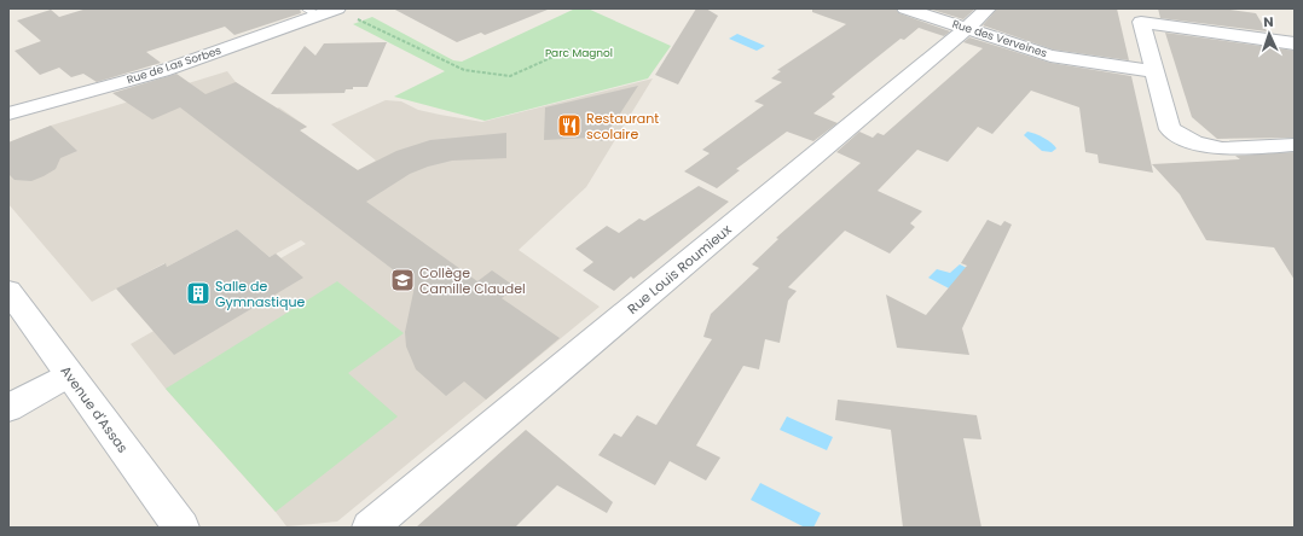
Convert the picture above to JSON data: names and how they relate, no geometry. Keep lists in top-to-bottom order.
{
  "streets": {
    "street": [
      "Rue des Verveines",
      "Rue de Las Sorbes",
      "Rue Louis Roumieux",
      "Avenue d'Assas"
    ]
  },
  "crossings": [
    ["Rue des Verveines", "Rue Louis Roumieux"]
  ],
  "parks": ["Parc Magnol"],
  "places": {
    "restaurant": ["Restaurant scolaire"],
    "school or university": ["Collège Camille Claudel"],
    "building": ["Salle de Gymnastique"]
  },
  "north": "top"
}
